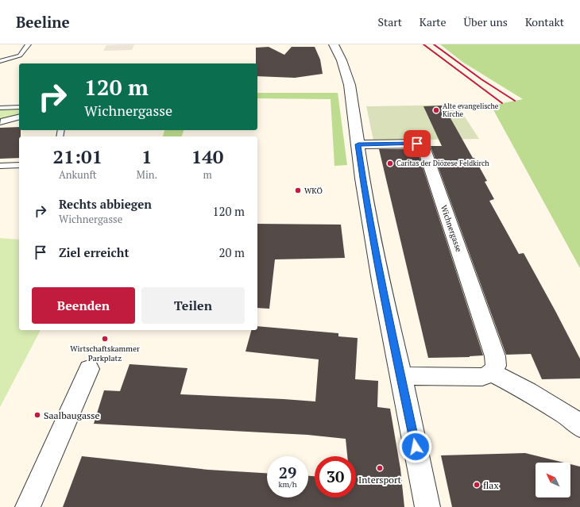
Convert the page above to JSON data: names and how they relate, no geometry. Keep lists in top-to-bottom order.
{
  "streets": {
    "street": ["Wichnergasse"]
  },
  "places": [
    "Alte evangelische Kirche",
    "Caritas der Diözese Feldkirch",
    "WKÖ",
    "Wirtschaftskammer Parkplatz",
    "Saalbaugasse",
    "Intersport",
    "flax"
  ],
  "north": "top left",
  "page": {
    "header": "Beeline",
    "nav": [
      "Start",
      "Karte",
      "Über uns",
      "Kontakt"
    ],
    "turn": ["120 m", "Wichnergasse"],
    "eta": [
      "21:01",
      "Ankunft",
      "1",
      "Min.",
      "140",
      "m"
    ],
    "list": [
      {
        "name": "Rechts abbiegen",
        "note": "Wichnergasse",
        "value": "120 m"
      },
      {
        "name": "Ziel erreicht",
        "value": "20 m"
      }
    ],
    "buttons": ["Beenden", "Teilen"],
    "speed": "29 km/h",
    "limit": "30"
  }
}
